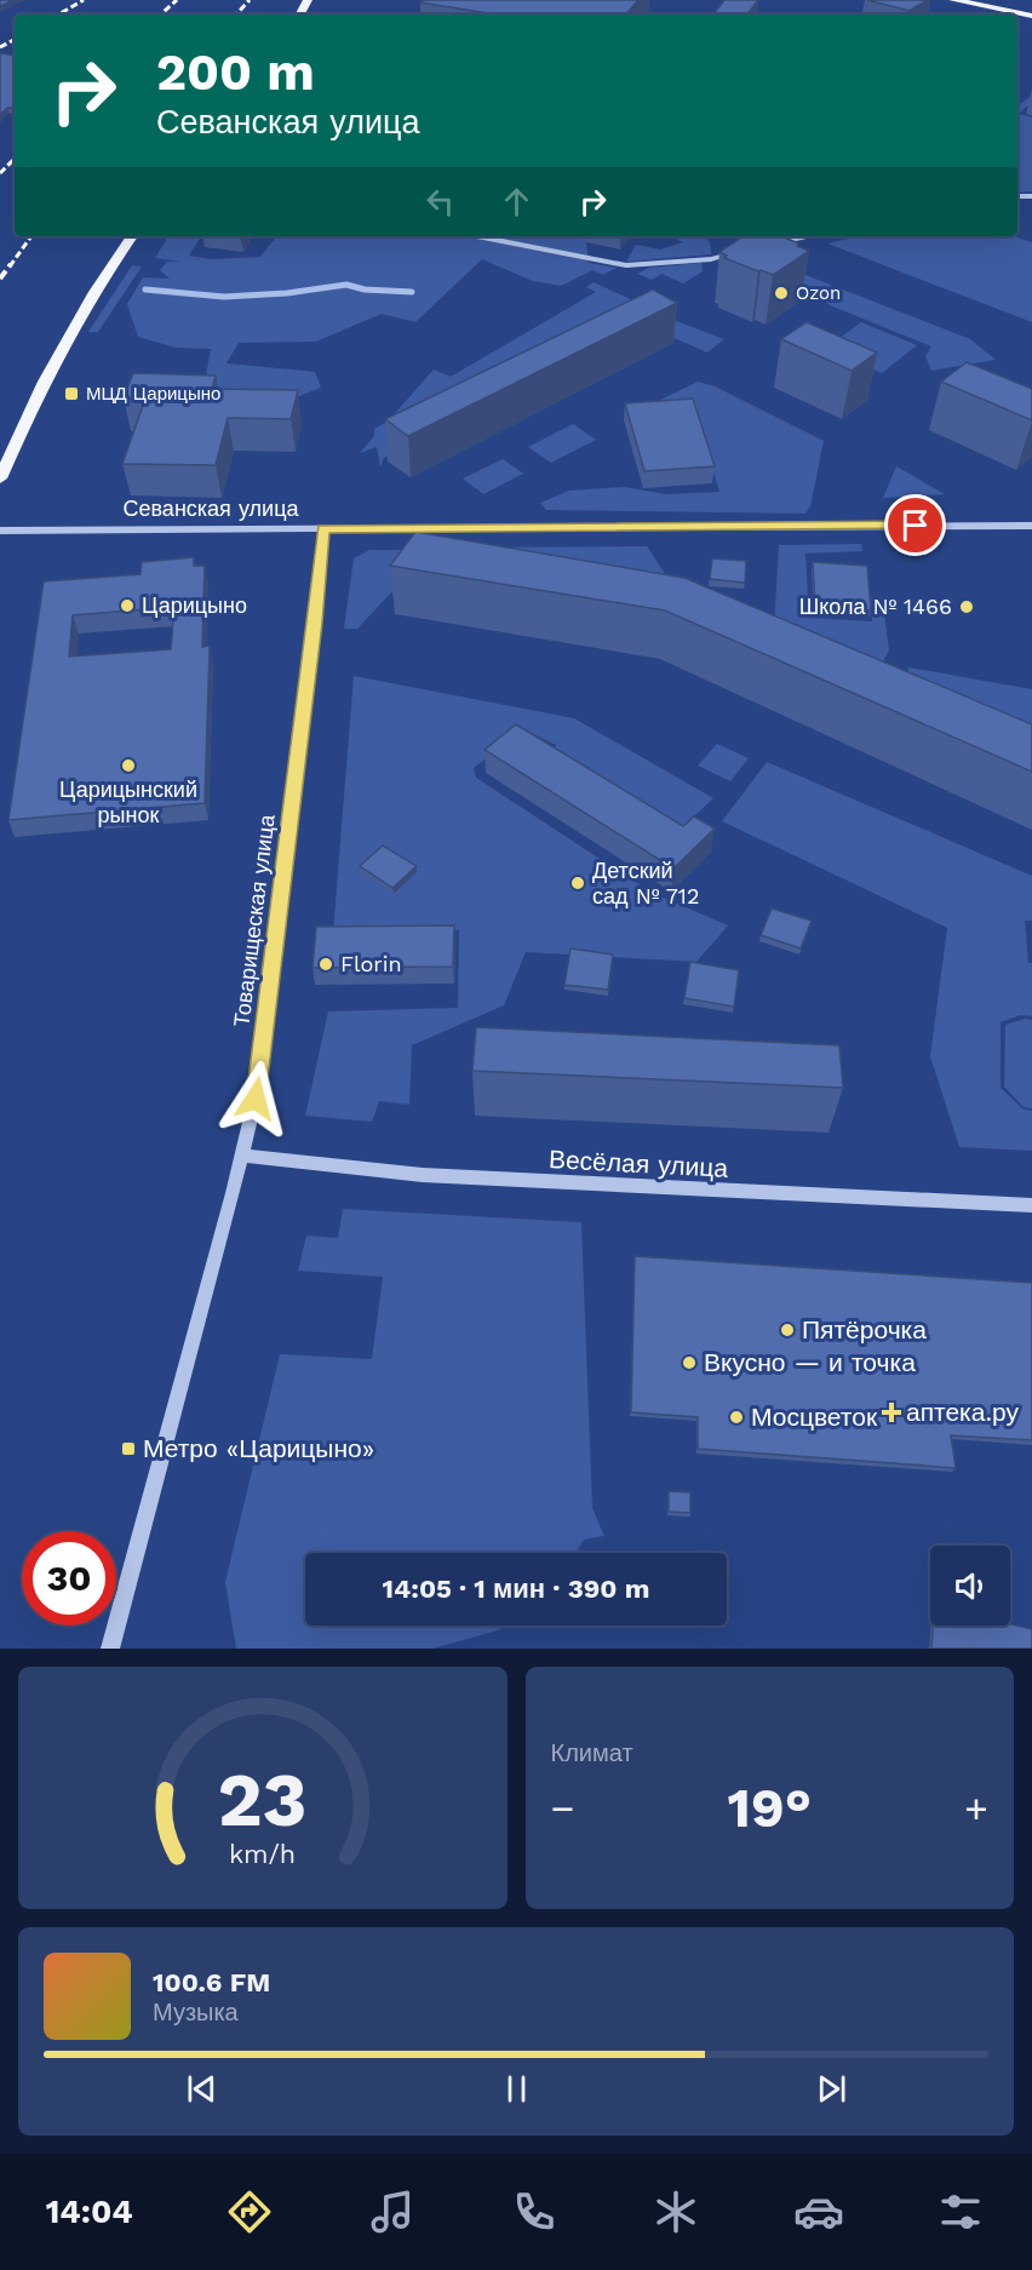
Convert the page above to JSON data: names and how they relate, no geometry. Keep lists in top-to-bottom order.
{
  "streets": {
    "street": ["Севанская улица", "Товарищеская улица", "Весёлая улица"]
  },
  "crossings": [
    ["Севанская улица", "Товарищеская улица"],
    ["Товарищеская улица", "Весёлая улица"]
  ],
  "places": {
    "other": [
      "Ozon",
      "Царицыно",
      "Школа № 1466",
      "Царицынский рынок",
      "Детский сад № 712",
      "Florin",
      "Пятёрочка",
      "Вкусно — и точка",
      "Мосцветок"
    ],
    "transit": ["МЦД Царицыно", "Метро «Царицыно»"],
    "health": ["аптека.ру"]
  },
  "page": {
    "turn": ["200 m", "Севанская улица"],
    "limit": "30",
    "trip": "14:05 · 1 мин · 390 m",
    "tile": "Климат",
    "heat": ["−", "19°", "+"],
    "song": ["100.6 FM", "Музыка"],
    "tabs": "14:04",
    "gauge": ["23", "km/h"]
  }
}
